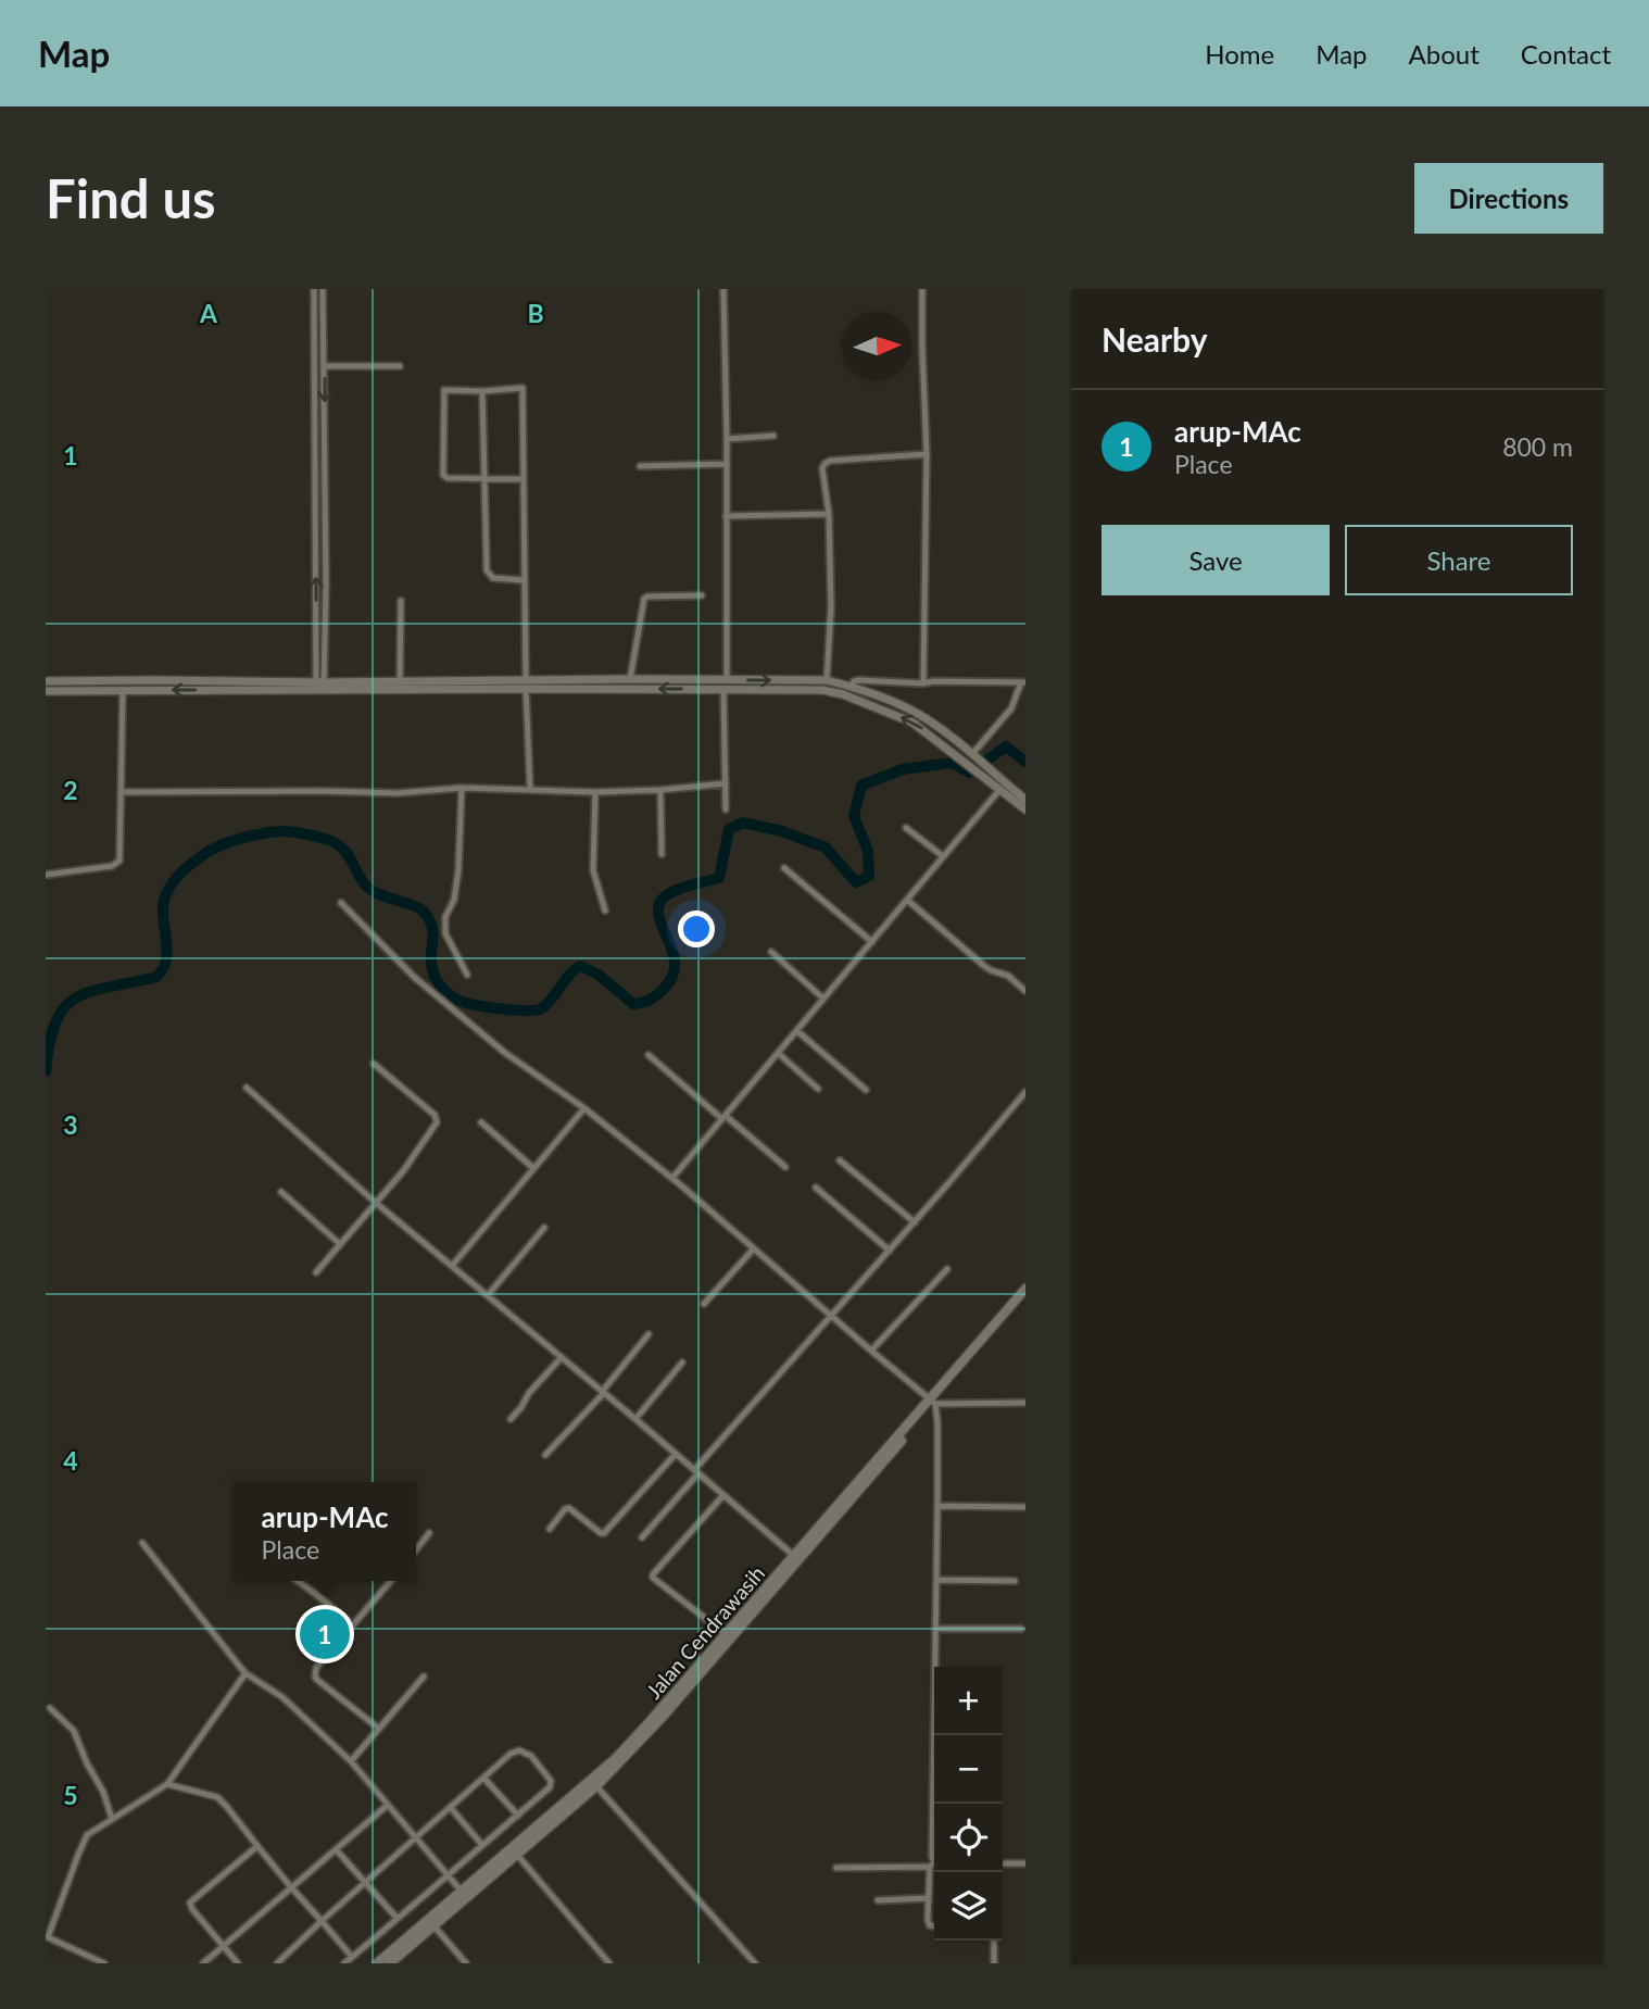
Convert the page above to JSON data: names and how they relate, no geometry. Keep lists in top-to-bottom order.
{
  "streets": {
    "main road": ["Jalan Cendrawasih"]
  },
  "north": "right",
  "page": {
    "header": "Map",
    "nav": [
      "Home",
      "Map",
      "About",
      "Contact"
    ],
    "buttons": [
      "Directions",
      ["Save", "Share"]
    ],
    "title": "Find us",
    "heading": "Nearby",
    "list": [
      {
        "mark": "1",
        "name": "arup-MAc",
        "note": "Place",
        "value": "800 m"
      }
    ],
    "popup": ["arup-MAc", "Place"],
    "pins": "1",
    "map_buttons": ["+", "−"]
  },
  "grid": {
    "columns": ["A", "B"],
    "rows": [
      "1",
      "2",
      "3",
      "4",
      "5"
    ]
  }
}
